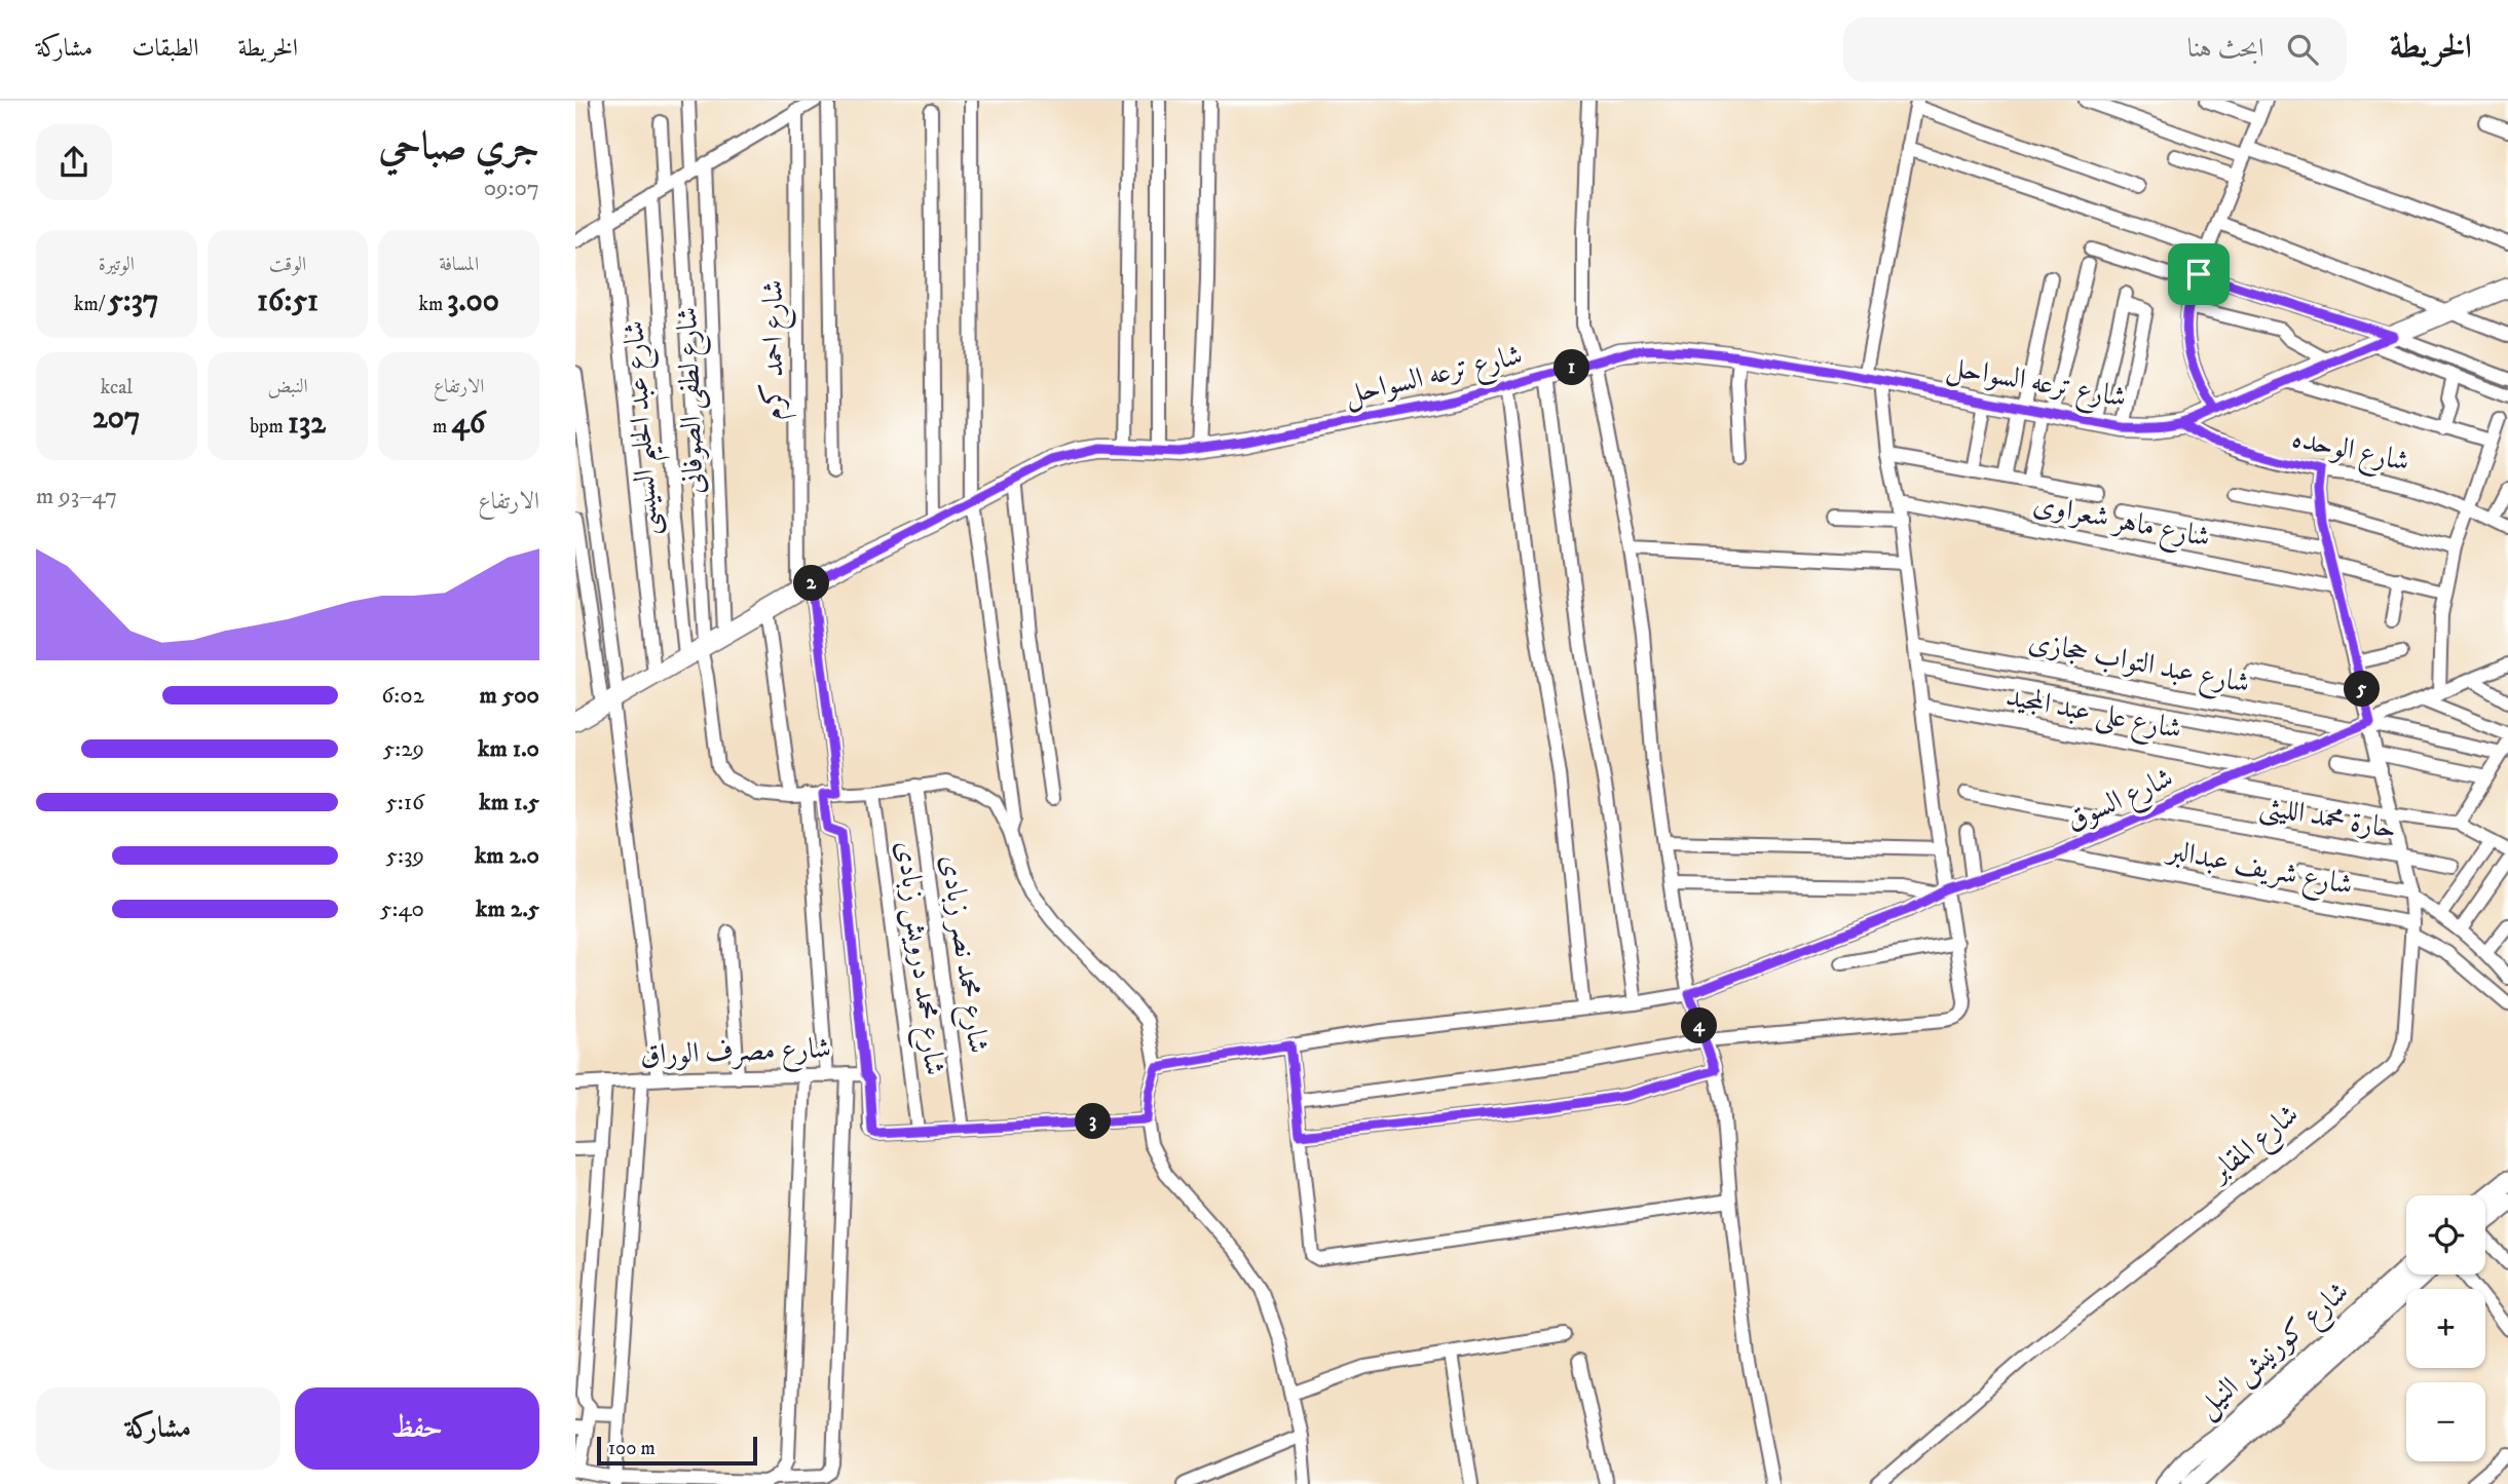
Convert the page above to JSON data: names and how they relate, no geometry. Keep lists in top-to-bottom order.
{
  "streets": {
    "main road": ["شارع ترعه السواحل", "شارع كورنيش النيل"],
    "street": [
      "شارع احمد كرم",
      "شارع لطفى الصوفانى",
      "شارع عبد الحليم السيسى",
      "شارع الوحده",
      "شارع ماهر شعراوى",
      "شارع عبد التواب حجازى",
      "شارع على عبد المجيد",
      "شارع السوق",
      "حارة محمد الليثى",
      "شارع شريف عبدالبر",
      "شارع محمد نصر زبادى",
      "شارع محمد درويش زبادى",
      "شارع مصرف الوراق",
      "شارع المقابر"
    ]
  },
  "crossings": [
    ["شارع احمد كرم", "شارع ترعه السواحل"],
    ["شارع ترعه السواحل", "شارع لطفى الصوفانى"],
    ["شارع ترعه السواحل", "شارع عبد الحليم السيسى"],
    ["شارع ترعه السواحل", "شارع الوحده"],
    ["شارع الوحده", "شارع المقابر"],
    ["شارع ماهر شعراوى", "شارع المقابر"],
    ["شارع عبد التواب حجازى", "شارع السوق"],
    ["شارع على عبد المجيد", "شارع السوق"],
    ["شارع السوق", "حارة محمد الليثى"],
    ["شارع السوق", "شارع شريف عبدالبر"],
    ["شارع السوق", "شارع المقابر"],
    ["حارة محمد الليثى", "شارع المقابر"],
    ["شارع شريف عبدالبر", "شارع المقابر"],
    ["شارع محمد نصر زبادى", "شارع مصرف الوراق"],
    ["شارع محمد درويش زبادى", "شارع مصرف الوراق"]
  ],
  "scale_bar": "100 m",
  "page": {
    "header": "الخريطة",
    "search": "ابحث هنا",
    "nav": ["الخريطة", "الطبقات", "مشاركة"],
    "heading": ["جري صباحي", "09:07"],
    "stats": [
      ["المسافة", "3.00 km"],
      ["الوقت", "16:51"],
      ["الوتيرة", "5:37 /km"],
      ["الارتفاع", "46 m"],
      ["النبض", "132 bpm"],
      ["kcal", "207"]
    ],
    "pins": [
      "1",
      "2",
      "5",
      "4",
      "3"
    ],
    "chart": ["الارتفاع", "47–93 m"],
    "list": [
      {
        "name": "500 m",
        "note": "6:02"
      },
      {
        "name": "1.0 km",
        "note": "5:29"
      },
      {
        "name": "1.5 km",
        "note": "5:16"
      },
      {
        "name": "2.0 km",
        "note": "5:39"
      },
      {
        "name": "2.5 km",
        "note": "5:40"
      }
    ],
    "map_buttons": ["+", "−"],
    "buttons": ["حفظ", "مشاركة"],
    "scale": "100 m"
  }
}
